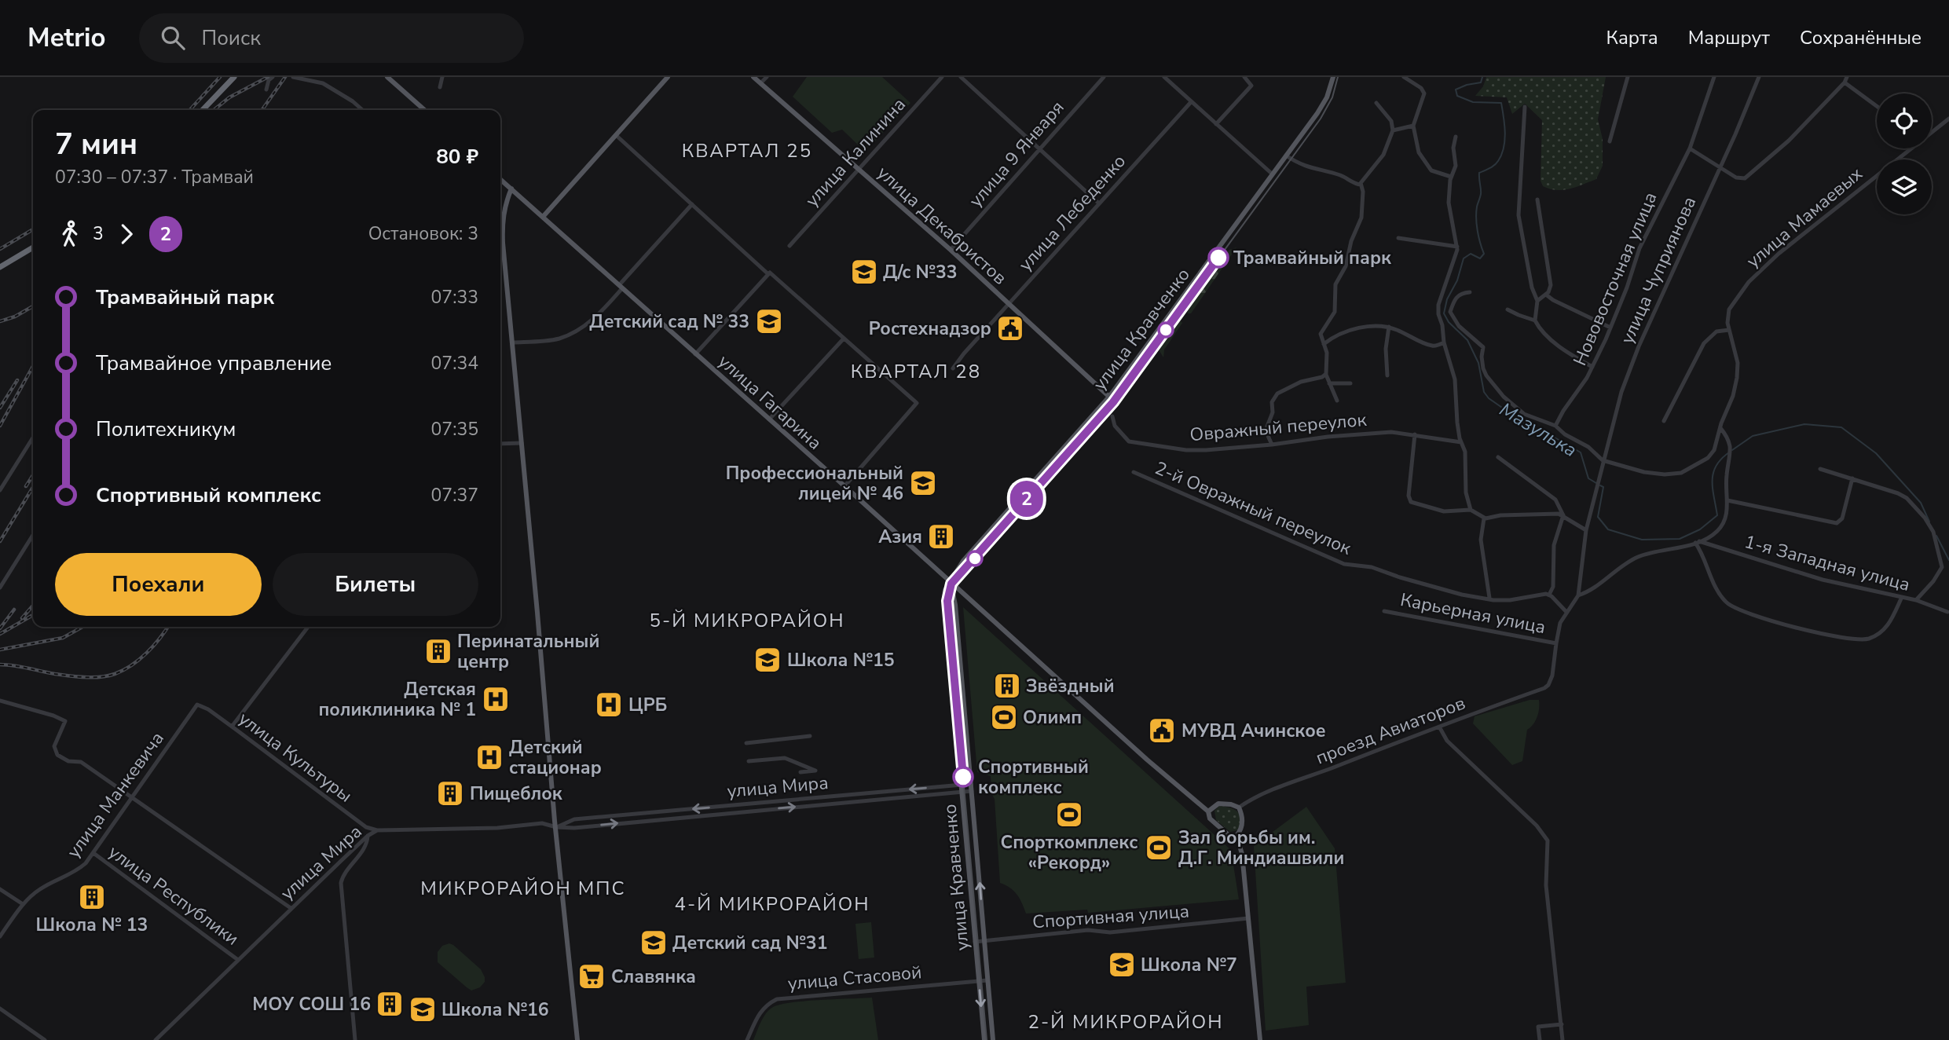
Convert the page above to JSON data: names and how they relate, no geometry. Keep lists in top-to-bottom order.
{
  "streets": {
    "main road": ["улица Декабристов", "улица Кравченко", "улица Гагарина"],
    "street": [
      "улица Калинина",
      "улица 9 Января",
      "улица Лебеденко",
      "улица Мамаевых",
      "улица Чуприянова",
      "Нововосточная улица",
      "Овражный переулок",
      "2-й Овражный переулок",
      "1-я Западная улица",
      "Карьерная улица",
      "проезд Авиаторов",
      "улица Культуры",
      "улица Мира",
      "улица Манкевича",
      "улица Республики",
      "Спортивная улица",
      "улица Стасовой"
    ]
  },
  "crossings": [
    ["улица Калинина", "улица Декабристов"],
    ["улица 9 Января", "улица Декабристов"],
    ["улица Лебеденко", "улица Декабристов"],
    ["улица Мамаевых", "улица Чуприянова"],
    ["улица Декабристов", "улица Кравченко"],
    ["улица Кравченко", "улица Гагарина"],
    ["улица Кравченко", "улица Мира"],
    ["улица Кравченко", "Спортивная улица"],
    ["улица Кравченко", "улица Стасовой"],
    ["улица Гагарина", "проезд Авиаторов"],
    ["Карьерная улица", "проезд Авиаторов"],
    ["улица Культуры", "улица Мира"],
    ["улица Культуры", "улица Манкевича"],
    ["улица Мира", "улица Республики"],
    ["улица Манкевича", "улица Республики"]
  ],
  "districts": [
    "КВАРТАЛ 25",
    "КВАРТАЛ 28",
    "5-Й МИКРОРАЙОН",
    "МИКРОРАЙОН МПС",
    "4-Й МИКРОРАЙОН",
    "2-Й МИКРОРАЙОН"
  ],
  "water": ["Мазулька"],
  "places": {
    "other": ["Трамвайный парк", "Спортивный комплекс"],
    "school or university": [
      "Д/с №33",
      "Детский сад № 33",
      "Профессиональный лицей № 46",
      "Школа №15",
      "Детский сад №31",
      "Школа №7",
      "Школа №16"
    ],
    "public building": ["Ростехнадзор", "МУВД Ачинское"],
    "building": [
      "Азия",
      "Перинатальный центр",
      "Звёздный",
      "Пищеблок",
      "Школа № 13",
      "МОУ СОШ 16"
    ],
    "hospital": ["Детская поликлиника № 1", "ЦРБ", "Детский стационар"],
    "sports": ["Олимп", "Спорткомплекс «Рекорд»", "Зал борьбы им. Д.Г. Миндиашвили"],
    "supermarket": ["Славянка"]
  },
  "lines": ["tram line 2"],
  "page": {
    "header": "Metrio",
    "search": "Поиск",
    "nav": ["Карта", "Маршрут", "Сохранённые"],
    "on_map": "2",
    "heading": ["7 мин", "07:30 – 07:37 · Трамвай", "80 ₽"],
    "legs": ["3", "2", "Остановок: 3"],
    "list": [
      {
        "name": "Трамвайный парк",
        "value": "07:33"
      },
      {
        "name": "Трамвайное управление",
        "value": "07:34"
      },
      {
        "name": "Политехникум",
        "value": "07:35"
      },
      {
        "name": "Спортивный комплекс",
        "value": "07:37"
      }
    ],
    "buttons": ["Поехали", "Билеты"]
  }
}
